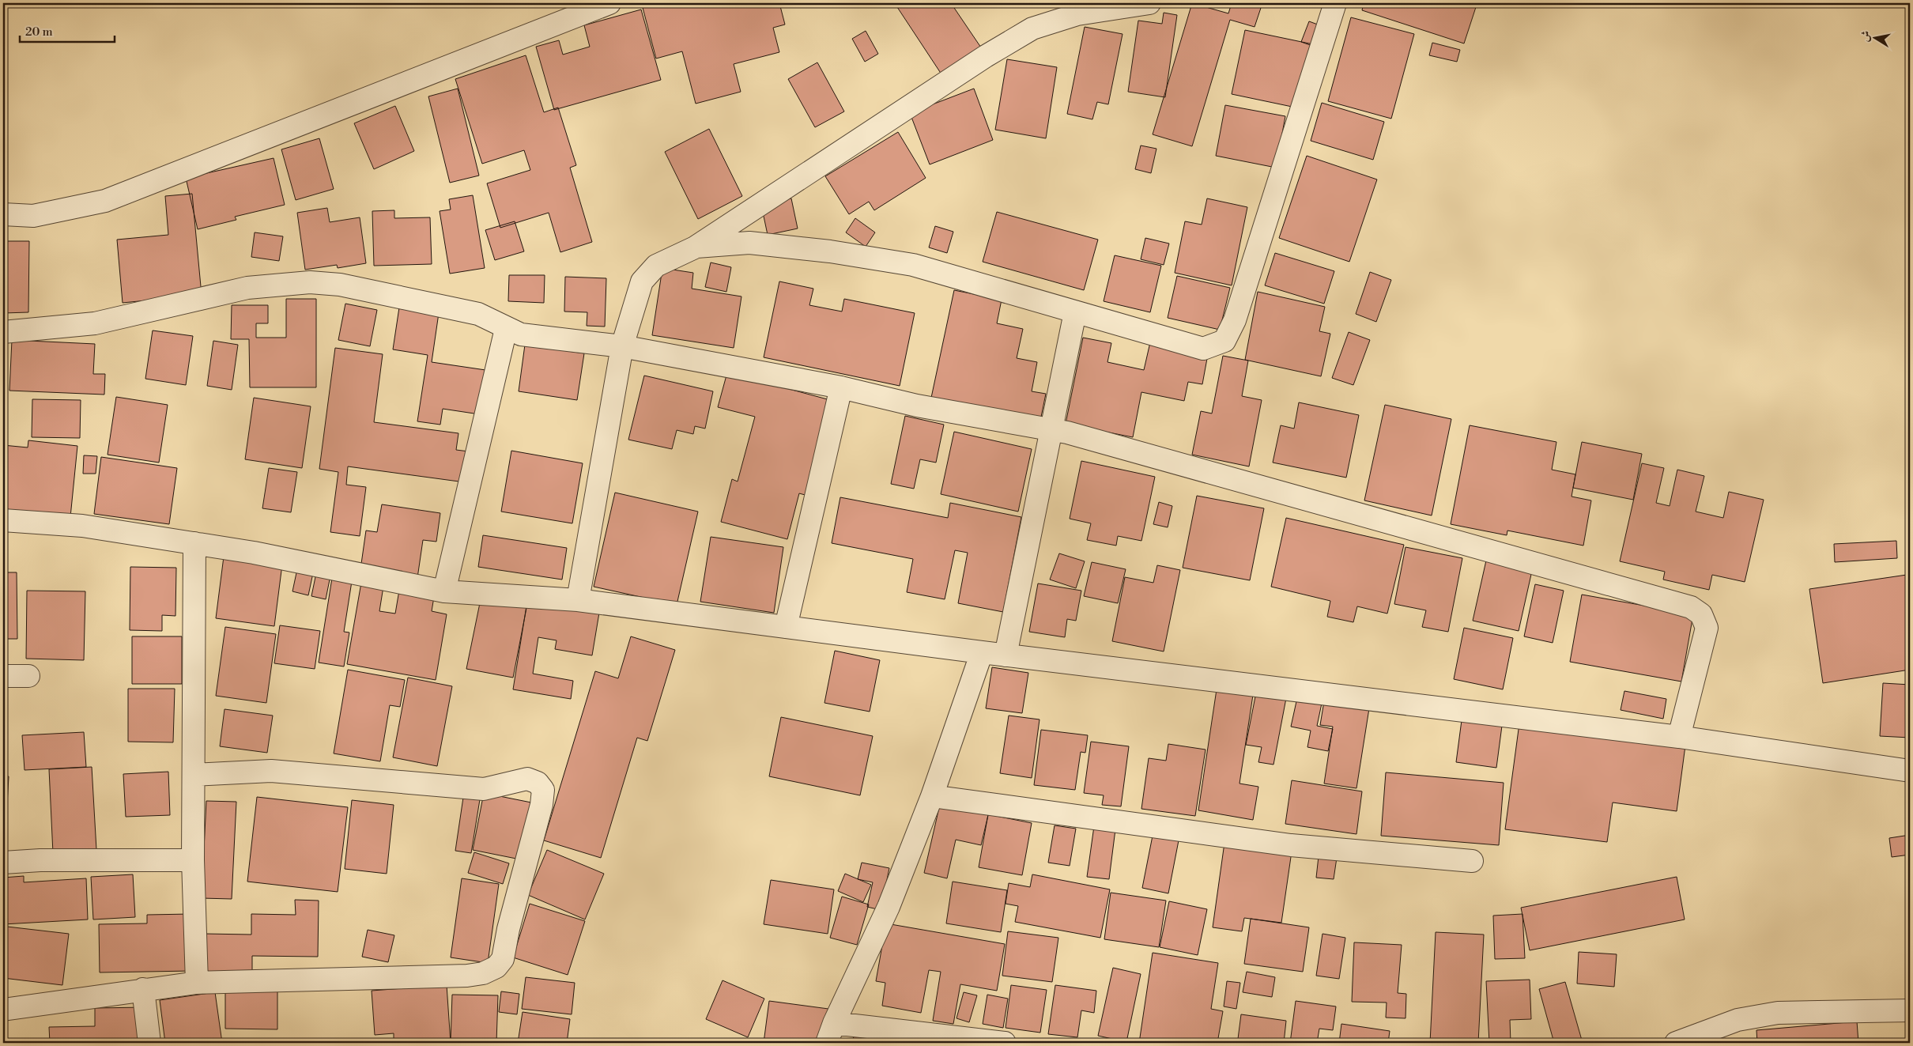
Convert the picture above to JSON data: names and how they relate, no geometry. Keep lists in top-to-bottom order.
{
  "scale_bar": "20 m",
  "north": "left"
}
